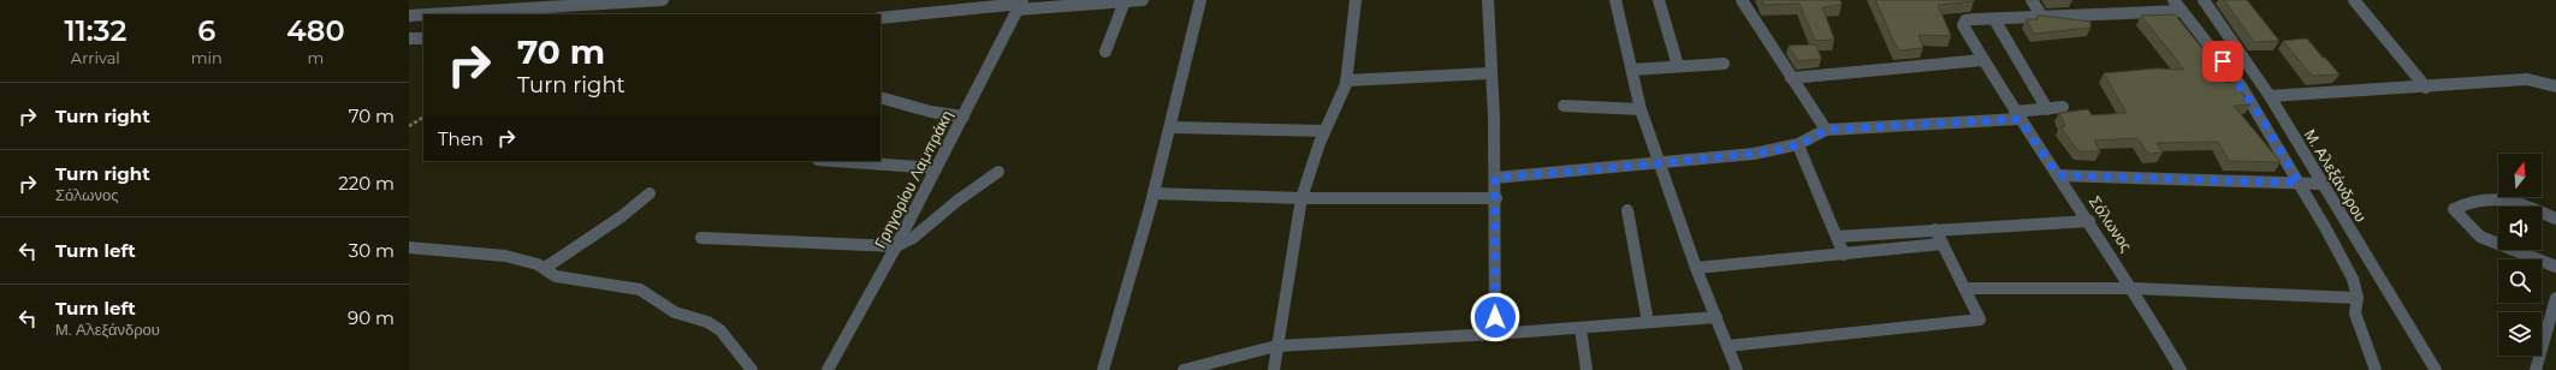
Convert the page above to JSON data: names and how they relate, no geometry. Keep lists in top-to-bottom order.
{
  "streets": {
    "street": ["Μ. Αλεξάνδρου", "Γρηγορίου Λαμπράκη", "Σόλωνος"]
  },
  "north": "top",
  "page": {
    "eta": [
      "11:32",
      "Arrival",
      "6",
      "min",
      "480",
      "m"
    ],
    "turn": ["70 m", "Turn right"],
    "list": [
      {
        "name": "Turn right",
        "value": "70 m"
      },
      {
        "name": "Turn right",
        "note": "Σόλωνος",
        "value": "220 m"
      },
      {
        "name": "Turn left",
        "value": "30 m"
      },
      {
        "name": "Turn left",
        "note": "Μ. Αλεξάνδρου",
        "value": "90 m"
      }
    ],
    "then": "Then"
  }
}
